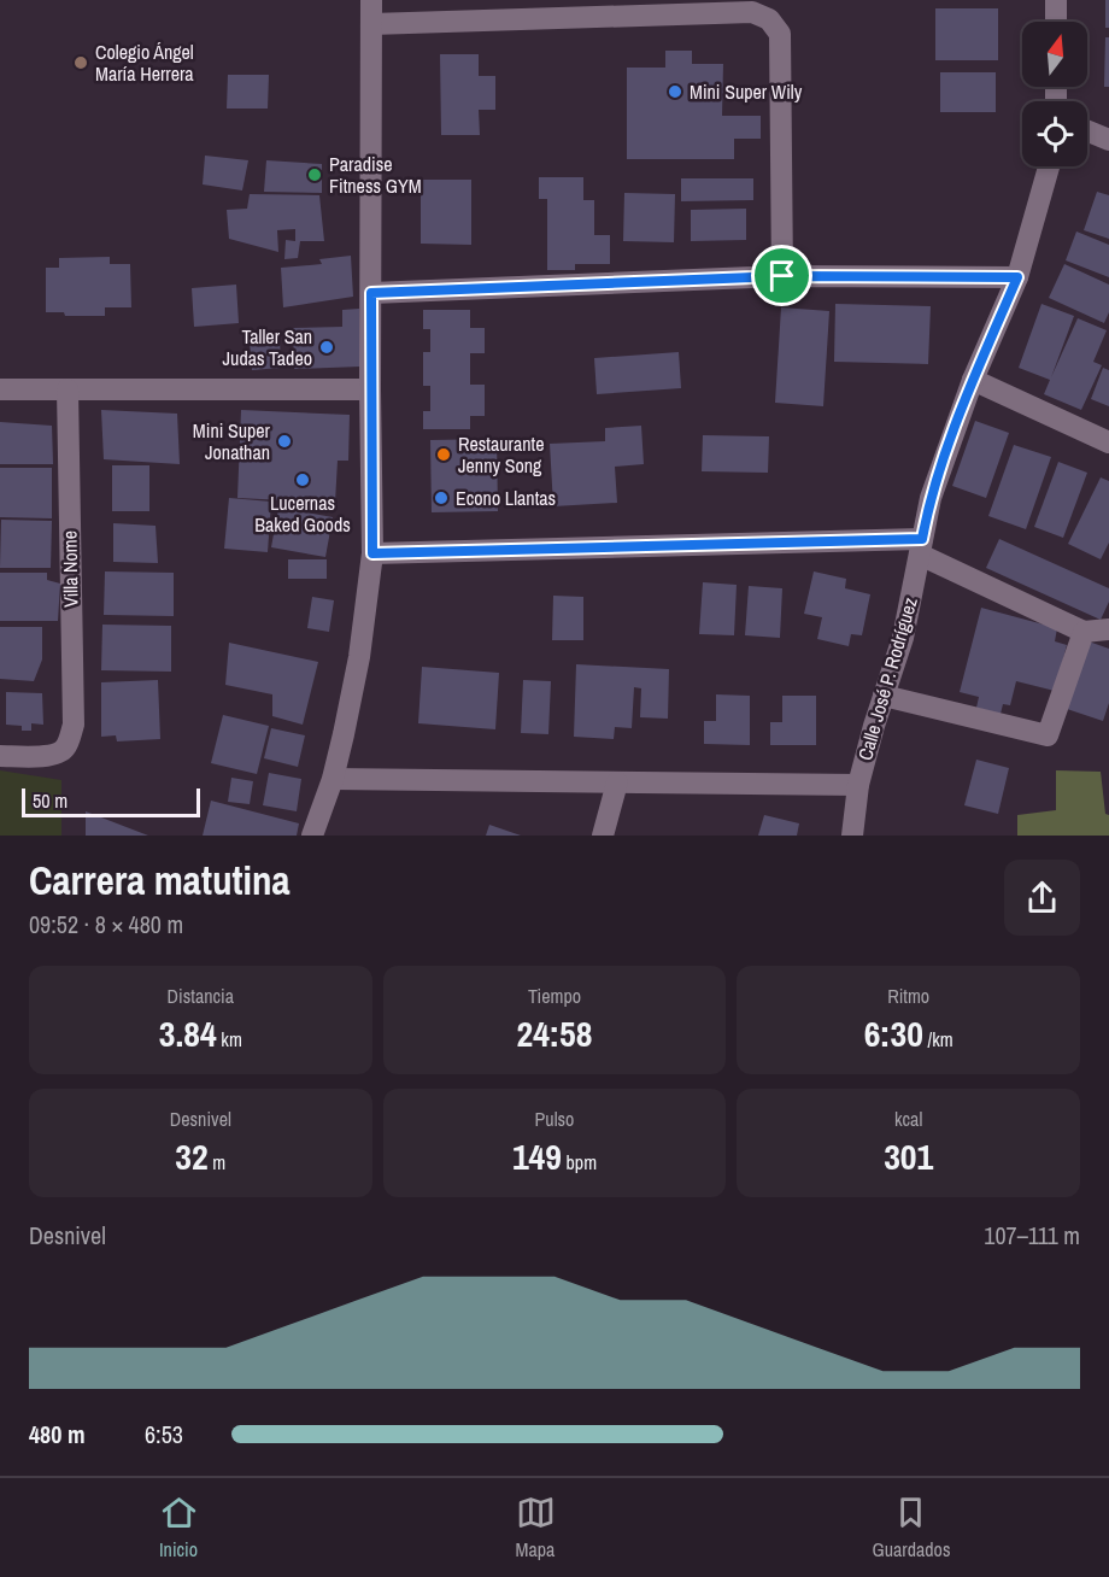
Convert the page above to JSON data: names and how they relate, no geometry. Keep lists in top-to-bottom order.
{
  "streets": {
    "street": ["Villa Nome", "Calle José P. Rodríguez"]
  },
  "places": [
    "Colegio Ángel María Herrera",
    "Mini Super Wily",
    "Paradise Fitness GYM",
    "Taller San Judas Tadeo",
    "Mini Super Jonathan",
    "Restaurante Jenny Song",
    "Lucernas Baked Goods",
    "Econo Llantas"
  ],
  "scale_bar": "50 m",
  "north": "top",
  "page": {
    "scale": "50 m",
    "heading": ["Carrera matutina", "09:52 · 8 × 480 m"],
    "stats": [
      ["Distancia", "3.84 km"],
      ["Tiempo", "24:58"],
      ["Ritmo", "6:30 /km"],
      ["Desnivel", "32 m"],
      ["Pulso", "149 bpm"],
      ["kcal", "301"]
    ],
    "chart": ["Desnivel", "107–111 m"],
    "list": [
      {
        "name": "480 m",
        "note": "6:53"
      }
    ],
    "tabs": ["Inicio", "Mapa", "Guardados"]
  }
}
